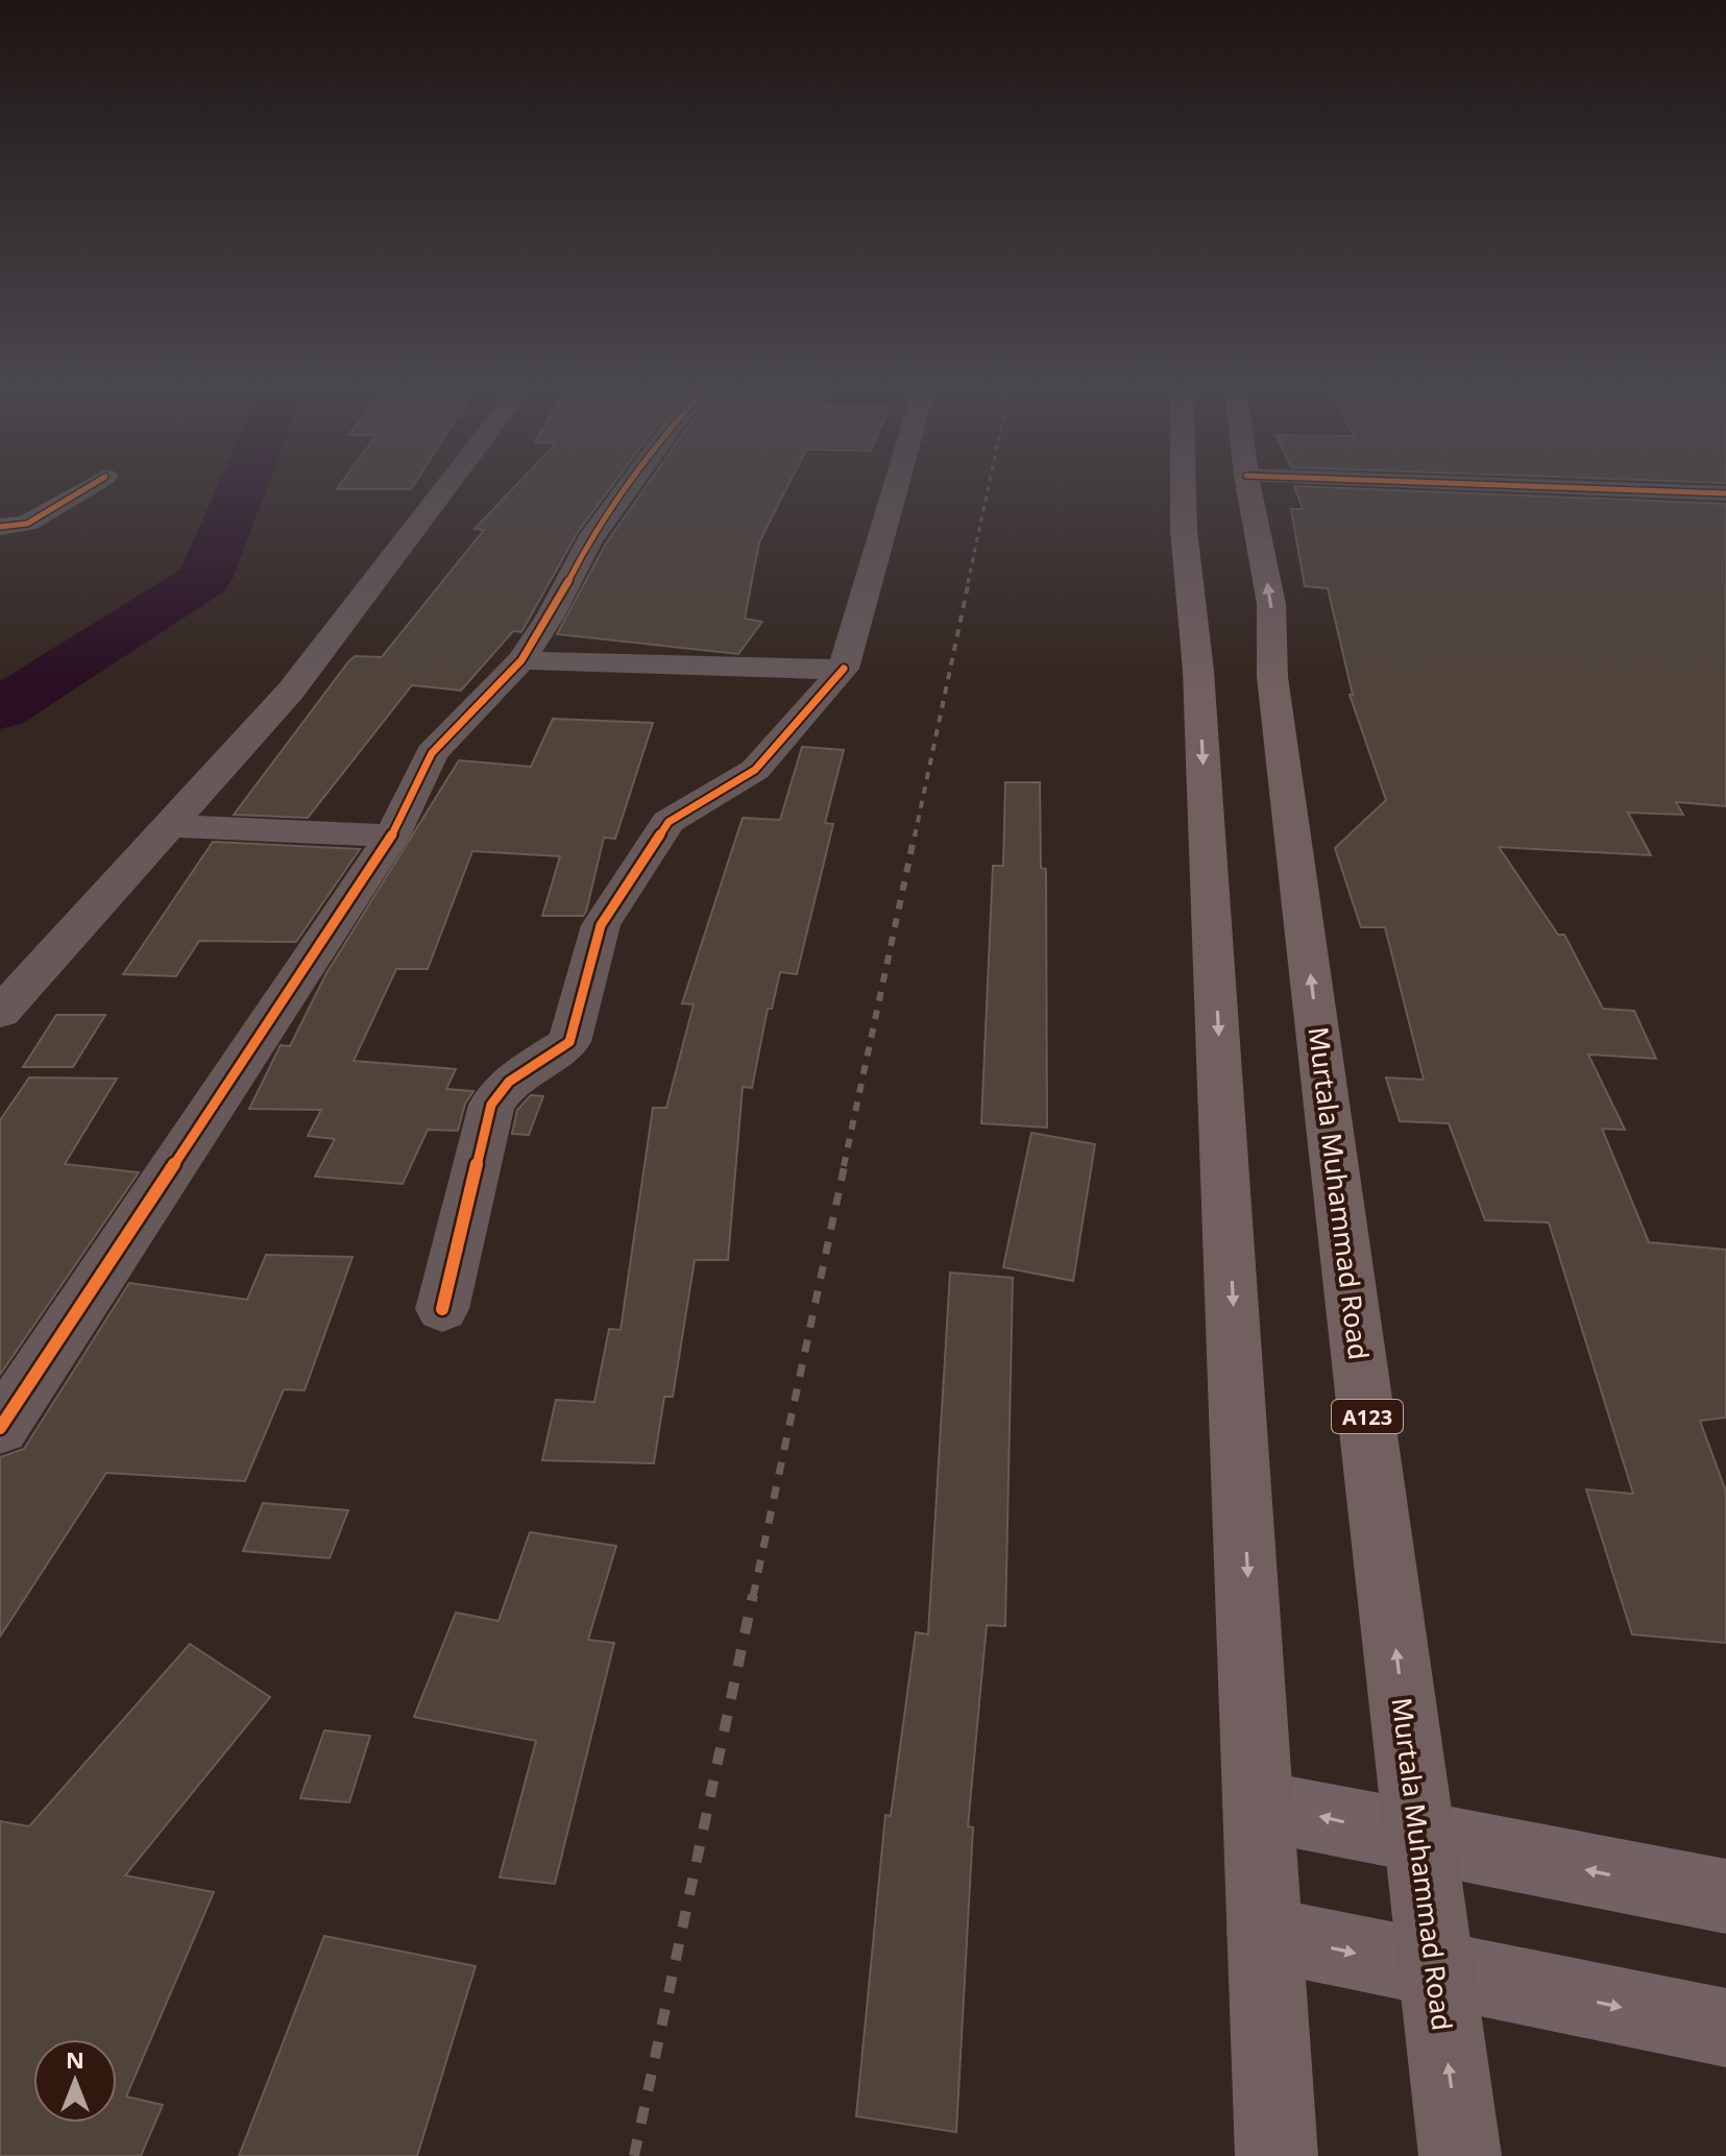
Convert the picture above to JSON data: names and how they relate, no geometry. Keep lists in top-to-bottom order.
{
  "streets": {
    "highway": ["Murtala Muhammad Road", "A123"]
  },
  "north": "top"
}
